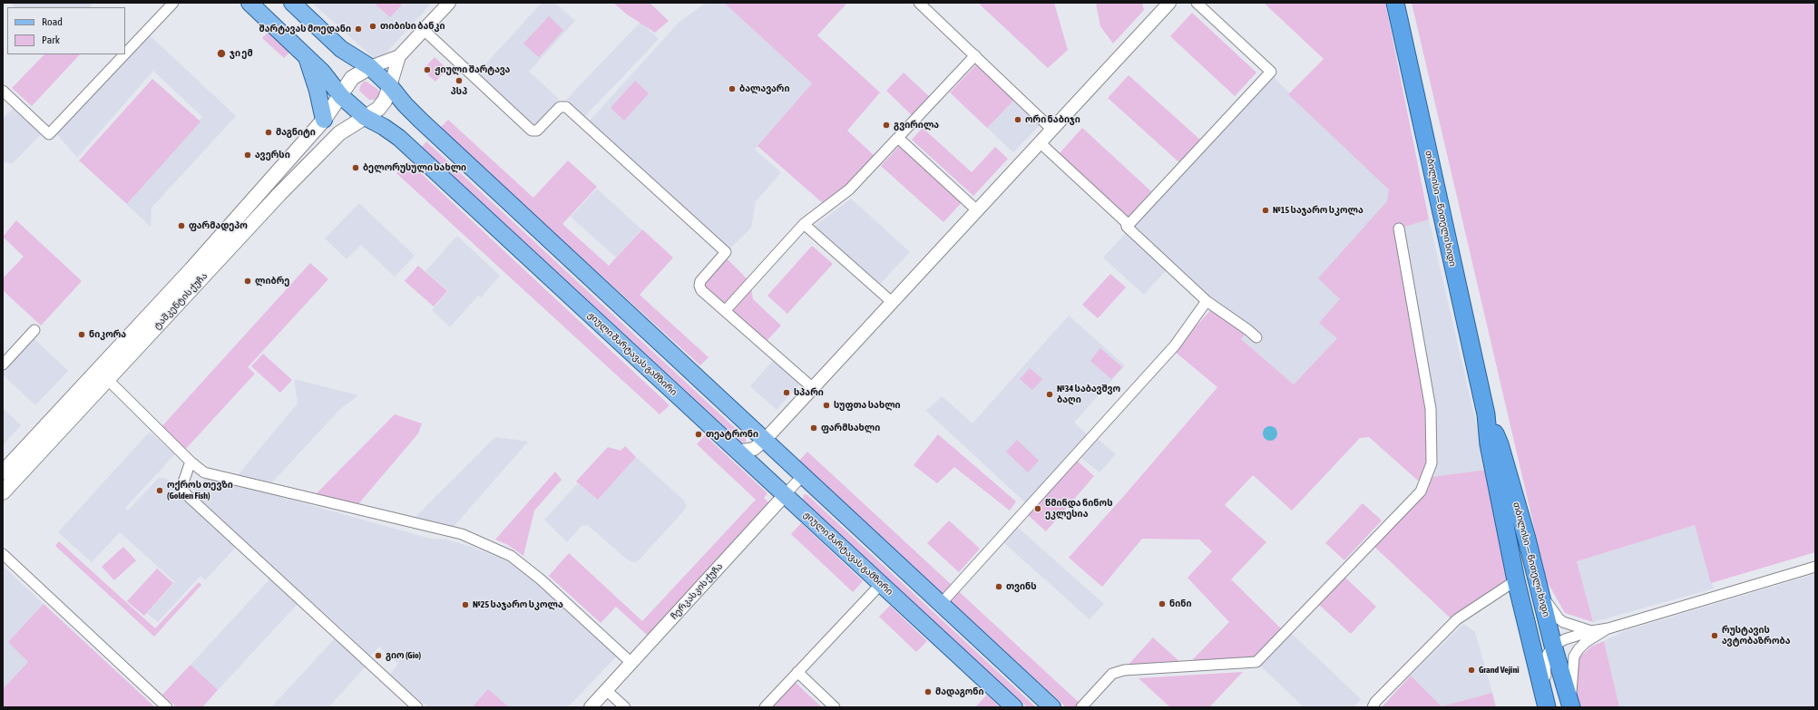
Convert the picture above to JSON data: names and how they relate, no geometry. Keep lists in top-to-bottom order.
{
  "streets": {
    "highway": ["თბილისი — წითელი ხიდი"],
    "main road": ["ტაშკენტის ქუჩა", "ჟიული შარტავას გამზირი"],
    "street": ["ჩერკასკის ქუჩა"]
  },
  "crossings": [
    ["ტაშკენტის ქუჩა", "ჟიული შარტავას გამზირი"],
    ["ჟიული შარტავას გამზირი", "ჩერკასკის ქუჩა"]
  ],
  "places": [
    "თიბისი ბანკი",
    "შარტავას მოედანი",
    "ჯი ემ",
    "ჟიული შარტავა",
    "პსპ",
    "ბალავარი",
    "ორი ნაბიჯი",
    "გვირილა",
    "მაგნიტი",
    "ავერსი",
    "ბელორუსული სახლი",
    "№15 საჯარო სკოლა",
    "ფარმადეპო",
    "ლიბრე",
    "ნიკორა",
    "სპარი",
    "№34 საბავშვო ბაღი",
    "სუფთა სახლი",
    "ფარმსახლი",
    "თეატრონი",
    "ოქროს თევზი (Golden Fish)",
    "წმინდა ნინოს ეკლესია",
    "თვინს",
    "ნინი",
    "№25 საჯარო სკოლა",
    "რუსტავის ავტობაზრობა",
    "გიო (Gio)",
    "Grand Vejini",
    "მადაგონი"
  ],
  "legend": ["Road", "Park"]
}
